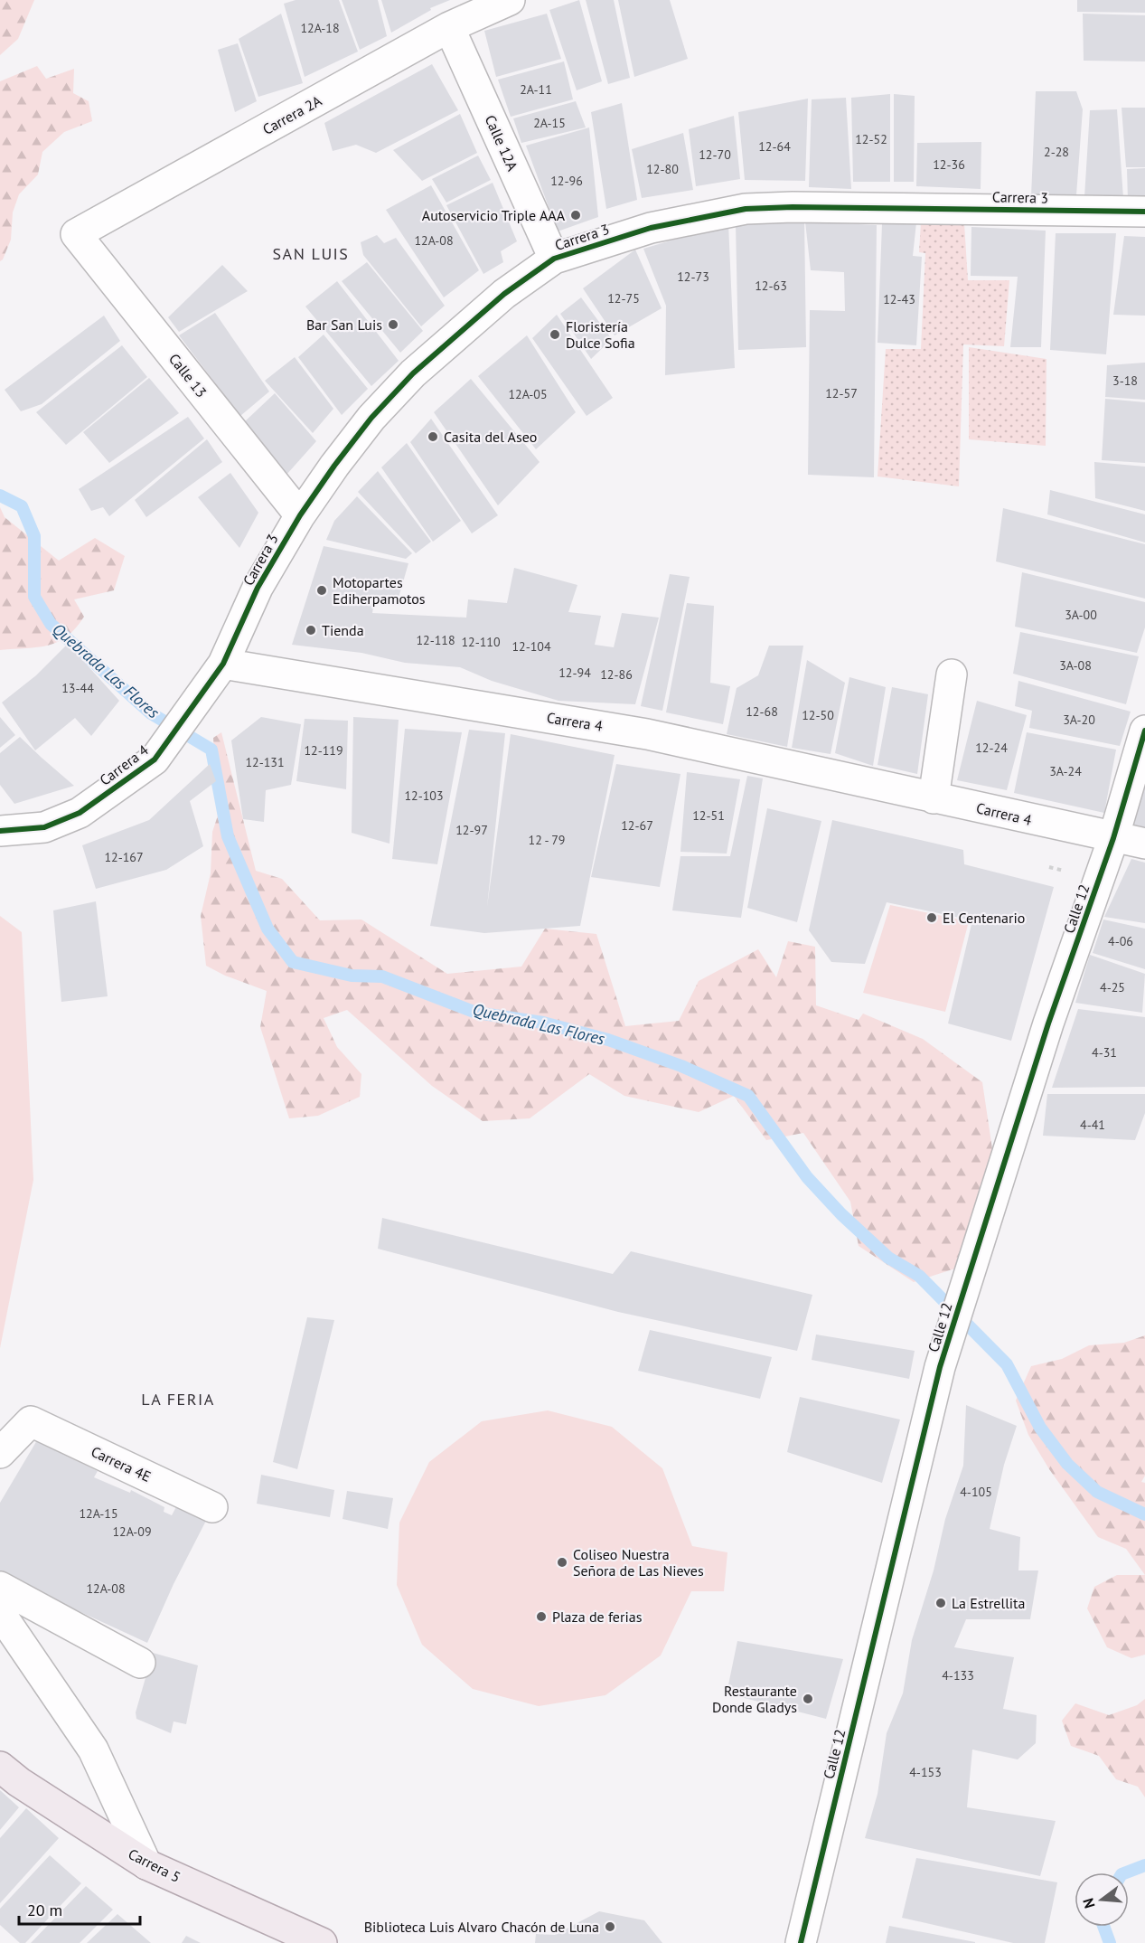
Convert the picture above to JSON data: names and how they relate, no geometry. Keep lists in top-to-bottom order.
{
  "streets": {
    "main road": ["Carrera 5"],
    "street": [
      "Carrera 2A",
      "Calle 12A",
      "Carrera 3",
      "Calle 13",
      "Carrera 4",
      "Calle 12",
      "Carrera 4E"
    ]
  },
  "crossings": [
    ["Carrera 2A", "Calle 12A"],
    ["Carrera 2A", "Calle 13"],
    ["Calle 12A", "Carrera 3"],
    ["Carrera 3", "Calle 13"],
    ["Carrera 3", "Carrera 4"],
    ["Carrera 4", "Calle 12"]
  ],
  "districts": ["SAN LUIS", "LA FERIA"],
  "water": ["Quebrada Las Flores"],
  "places": [
    "Autoservicio Triple AAA",
    "Bar San Luis",
    "Floristería Dulce Sofia",
    "Casita del Aseo",
    "Motopartes Ediherpamotos",
    "Tienda",
    "El Centenario",
    "Coliseo Nuestra Señora de Las Nieves",
    "La Estrellita",
    "Plaza de ferias",
    "Restaurante Donde Gladys",
    "Biblioteca Luis Alvaro Chacón de Luna"
  ],
  "house_numbers": [
    "12A-18",
    "2A-11",
    "2A-15",
    "12-52",
    "12-64",
    "2-28",
    "12-70",
    "12-36",
    "12-80",
    "12-96",
    "12A-08",
    "12-73",
    "12-63",
    "12-75",
    "12-43",
    "3-18",
    "12-57",
    "12A-05",
    "3A-00",
    "12-118",
    "12-110",
    "12-104",
    "3A-08",
    "12-94",
    "12-86",
    "13-44",
    "12-68",
    "12-50",
    "3A-20",
    "12-24",
    "12-119",
    "12-131",
    "3A-24",
    "12-103",
    "12-51",
    "12-67",
    "12-97",
    "12 - 79",
    "12-167",
    "4-06",
    "4-25",
    "4-31",
    "4-41",
    "4-105",
    "12A-15",
    "12A-09",
    "12A-08",
    "4-133",
    "4-153"
  ],
  "scale_bar": "20 m",
  "north": "left"
}
